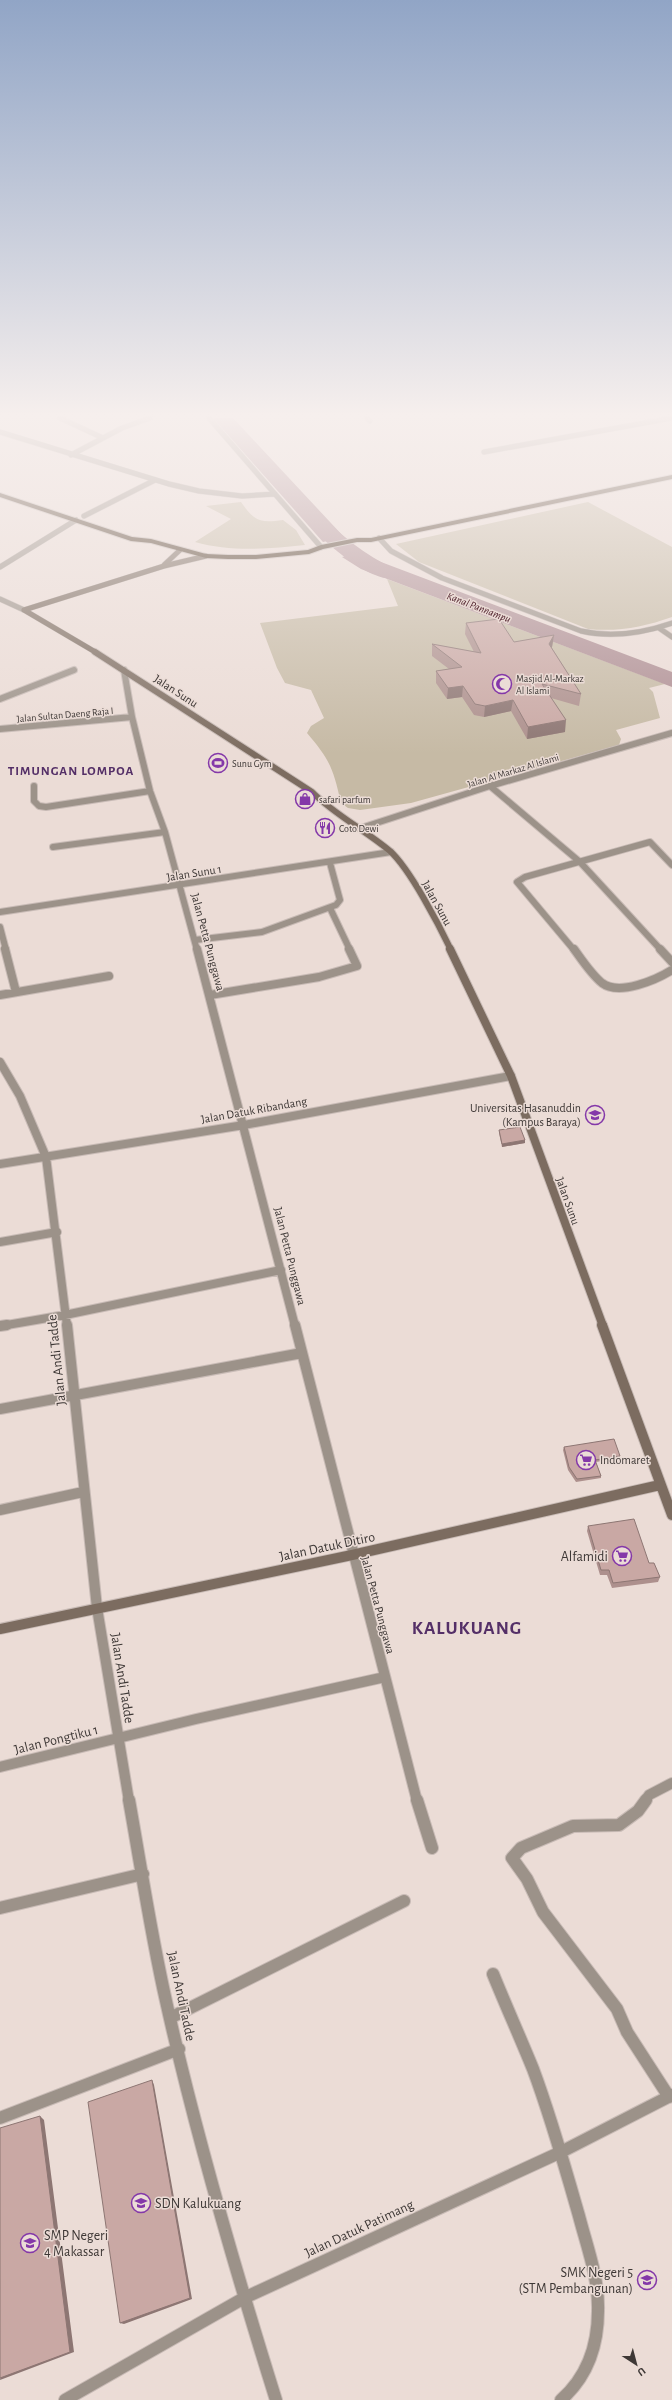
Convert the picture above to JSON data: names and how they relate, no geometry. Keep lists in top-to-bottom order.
{
  "streets": {
    "main road": ["Jalan Sunu", "Jalan Datuk Ditiro"],
    "street": [
      "Jalan Sultan Daeng Raja I",
      "Jalan Al Markaz Al Islami",
      "Jalan Sunu 1",
      "Jalan Petta Punggawa",
      "Jalan Datuk Ribandang",
      "Jalan Andi Tadde",
      "Jalan Pongtiku 1",
      "Jalan Datuk Patimang"
    ]
  },
  "crossings": [
    ["Jalan Sunu", "Jalan Al Markaz Al Islami"],
    ["Jalan Sunu", "Jalan Sunu 1"],
    ["Jalan Sunu", "Jalan Petta Punggawa"],
    ["Jalan Sunu", "Jalan Datuk Ribandang"],
    ["Jalan Sunu", "Jalan Datuk Ditiro"],
    ["Jalan Sultan Daeng Raja I", "Jalan Petta Punggawa"],
    ["Jalan Sunu 1", "Jalan Petta Punggawa"],
    ["Jalan Petta Punggawa", "Jalan Datuk Ribandang"],
    ["Jalan Petta Punggawa", "Jalan Datuk Ditiro"],
    ["Jalan Petta Punggawa", "Jalan Pongtiku 1"],
    ["Jalan Datuk Ribandang", "Jalan Andi Tadde"],
    ["Jalan Andi Tadde", "Jalan Datuk Ditiro"],
    ["Jalan Andi Tadde", "Jalan Pongtiku 1"],
    ["Jalan Andi Tadde", "Jalan Datuk Patimang"]
  ],
  "districts": ["TIMUNGAN LOMPOA", "KALUKUANG"],
  "water": ["Kanal Pannampu"],
  "places": {
    "mosque": ["Masjid Al-Markaz Al Islami"],
    "sports": ["Sunu Gym"],
    "shop": ["safari parfum"],
    "restaurant": ["Coto Dewi"],
    "school or university": [
      "Universitas Hasanuddin (Kampus Baraya)",
      "SDN Kalukuang",
      "SMP Negeri 4 Makassar",
      "SMK Negeri 5 (STM Pembangunan)"
    ],
    "supermarket": ["Indomaret", "Alfamidi"]
  },
  "north": "bottom right"
}
